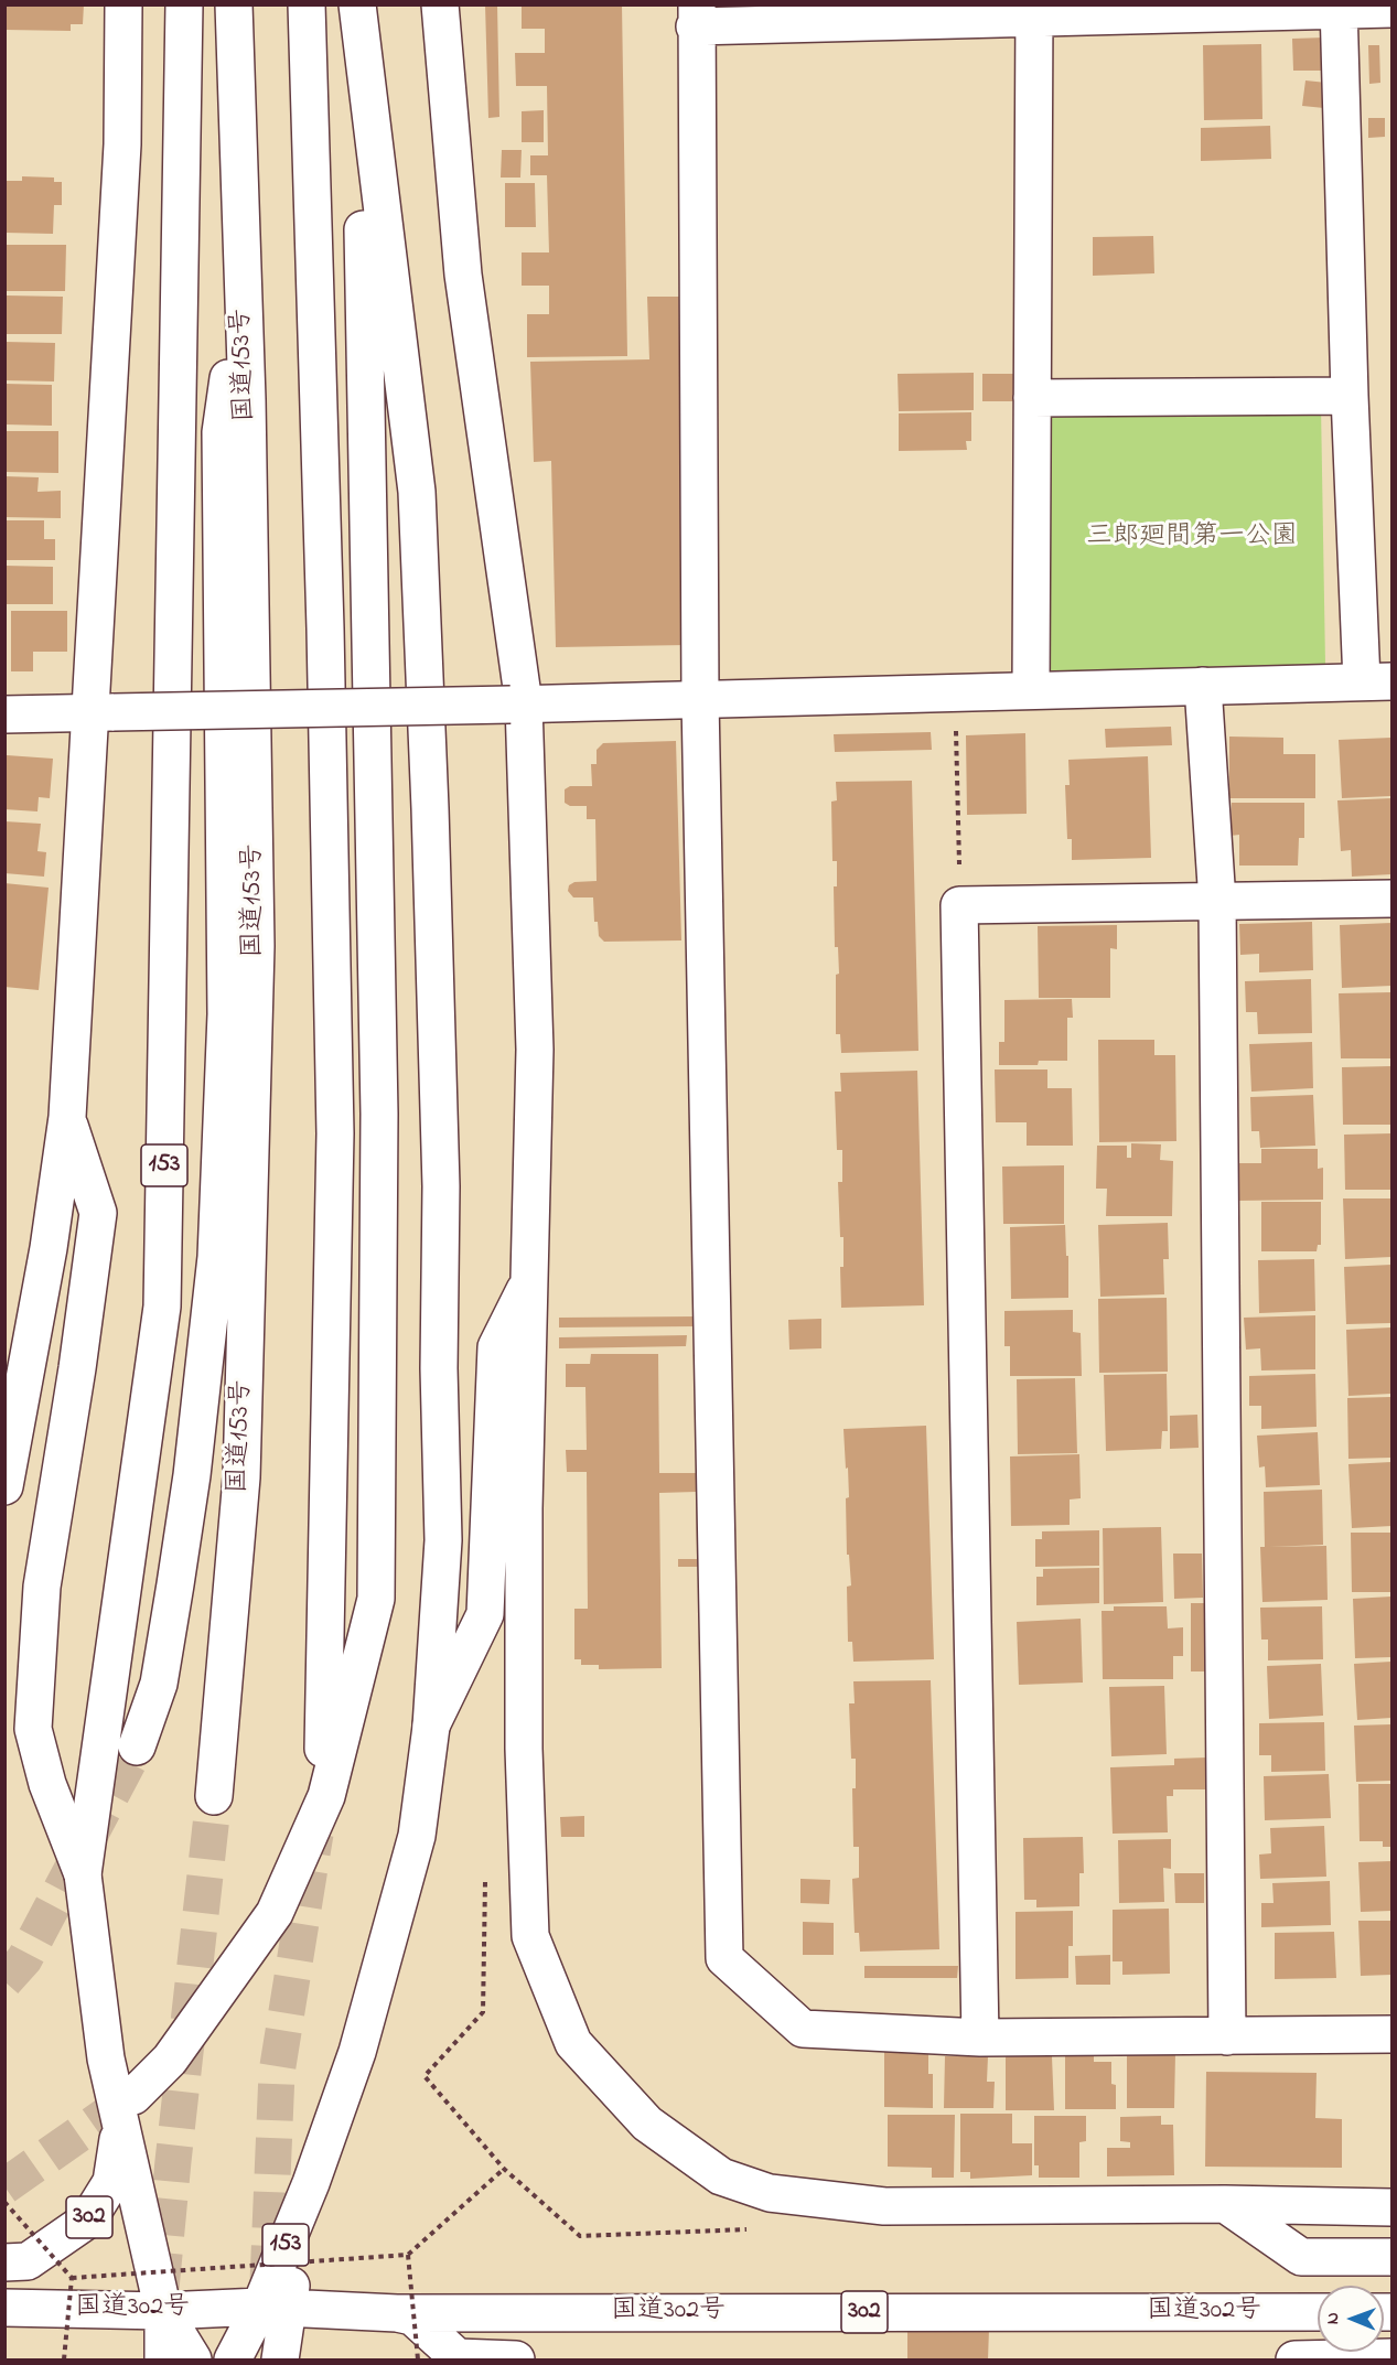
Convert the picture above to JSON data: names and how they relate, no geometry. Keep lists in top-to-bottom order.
{
  "streets": {
    "main road": [
      "国道153号",
      "153",
      "302",
      "国道302号"
    ]
  },
  "crossings": [
    ["153", "302"],
    ["153", "国道302号"]
  ],
  "parks": ["三郎廻間第一公園"],
  "north": "left"
}
